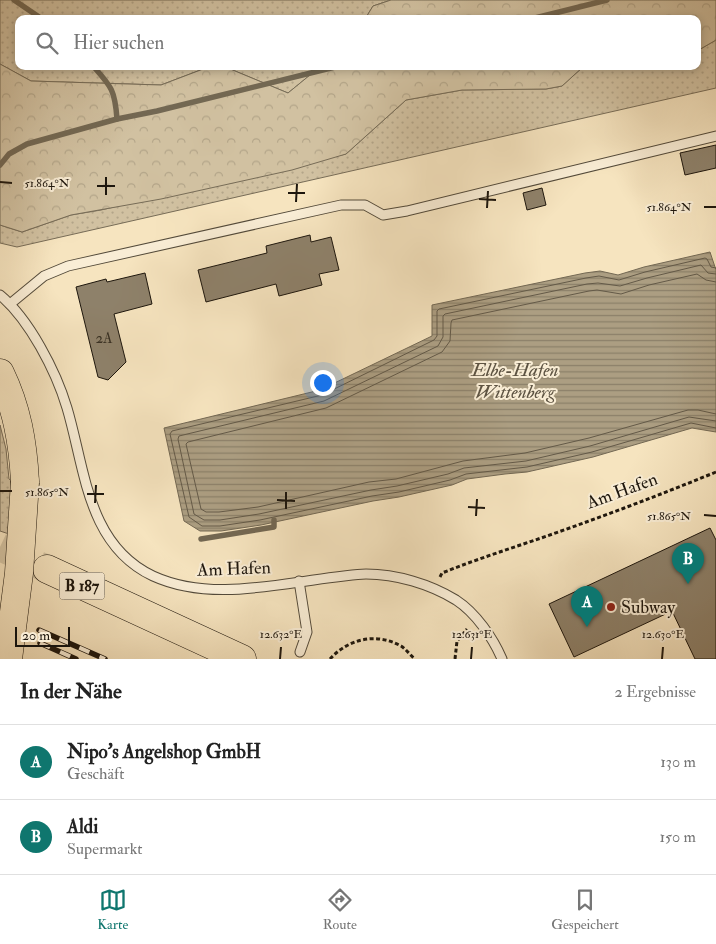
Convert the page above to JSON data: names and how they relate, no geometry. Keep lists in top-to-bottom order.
{
  "streets": {
    "main road": ["B 187"],
    "lane": ["Am Hafen"]
  },
  "water": ["Elbe-Hafen Wittenberg"],
  "places": ["Subway"],
  "house_numbers": ["2A"],
  "scale_bar": "20 m",
  "page": {
    "search": "Hier suchen",
    "pins": ["B", "A"],
    "scale": "20 m",
    "heading": ["In der Nähe", "2 Ergebnisse"],
    "list": [
      {
        "mark": "A",
        "name": "Nipo's Angelshop GmbH",
        "note": "Geschäft",
        "value": "130 m"
      },
      {
        "mark": "B",
        "name": "Aldi",
        "note": "Supermarkt",
        "value": "150 m"
      }
    ],
    "nav": ["Karte", "Route", "Gespeichert"]
  },
  "coordinates": [
    "51.864°N",
    "51.865°N",
    "12.632°E",
    "12.631°E",
    "12.630°E"
  ]
}
